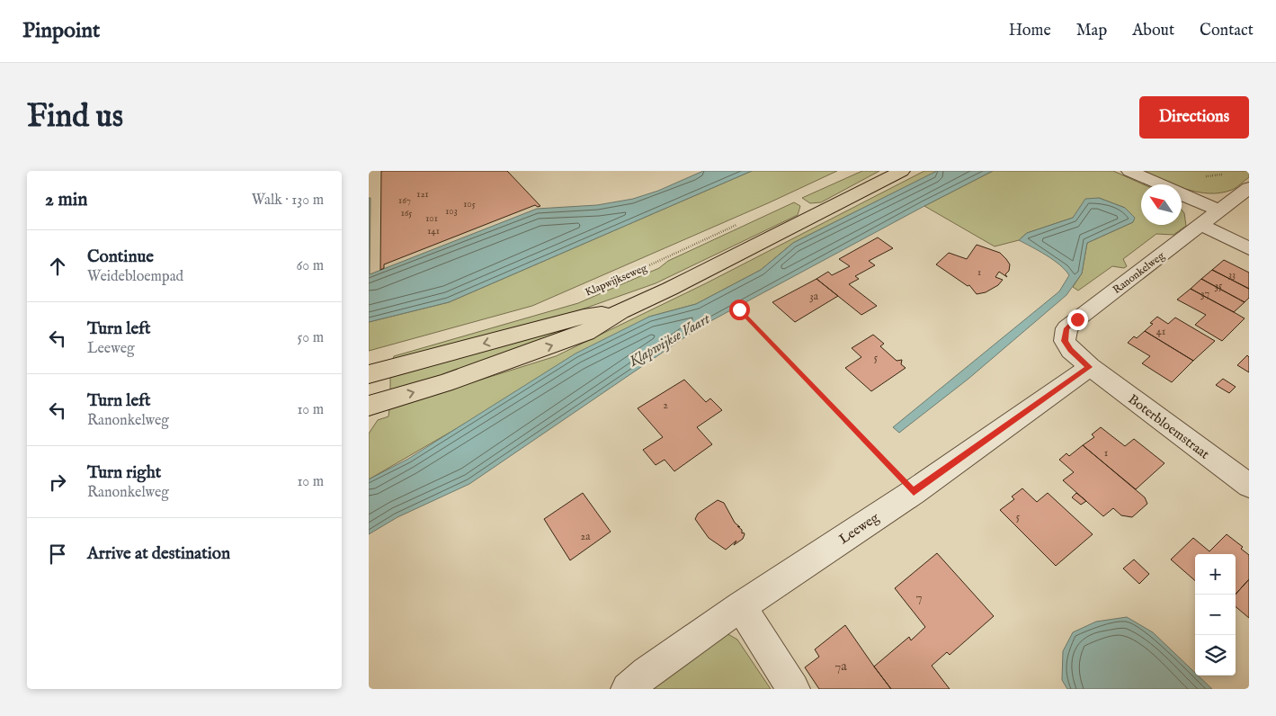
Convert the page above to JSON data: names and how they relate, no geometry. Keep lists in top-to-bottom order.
{
  "streets": {
    "main road": ["Klapwijkseweg"],
    "street": ["Ranonkelweg", "Boterbloemstraat", "Leeweg"]
  },
  "crossings": [
    ["Ranonkelweg", "Boterbloemstraat"],
    ["Ranonkelweg", "Leeweg"],
    ["Boterbloemstraat", "Leeweg"]
  ],
  "water": ["Klapwijkse Vaart"],
  "house_numbers": [
    "121",
    "167",
    "105",
    "103",
    "165",
    "101",
    "141",
    "1",
    "33",
    "35",
    "37",
    "3a",
    "41",
    "5",
    "2",
    "1",
    "5",
    "2a",
    "7",
    "7a"
  ],
  "north": "top left",
  "page": {
    "header": "Pinpoint",
    "nav": [
      "Home",
      "Map",
      "About",
      "Contact"
    ],
    "buttons": "Directions",
    "title": "Find us",
    "heading": ["2 min", "Walk · 130 m"],
    "list": [
      ["Continue", "Weidebloempad", "60 m"],
      ["Turn left", "Leeweg", "50 m"],
      ["Turn left", "Ranonkelweg", "10 m"],
      ["Turn right", "Ranonkelweg", "10 m"],
      "Arrive at destination"
    ],
    "map_buttons": ["+", "−"]
  }
}
